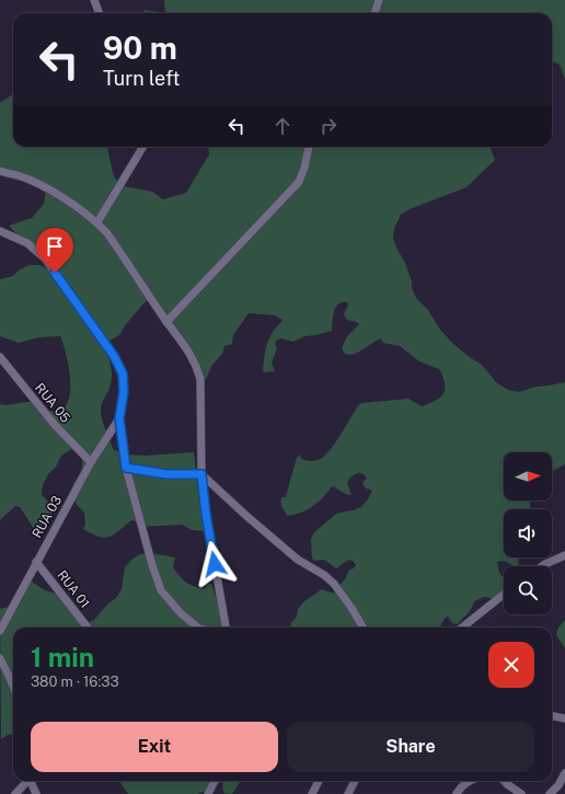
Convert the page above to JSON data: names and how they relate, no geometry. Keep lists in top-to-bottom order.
{
  "streets": {
    "street": ["RUA 05", "RUA 03", "RUA 01"]
  },
  "crossings": [
    ["RUA 05", "RUA 03"],
    ["RUA 03", "RUA 01"]
  ],
  "north": "right",
  "page": {
    "turn": ["90 m", "Turn left"],
    "heading": ["1 min", "380 m · 16:33"],
    "buttons": ["Exit", "Share"]
  }
}
